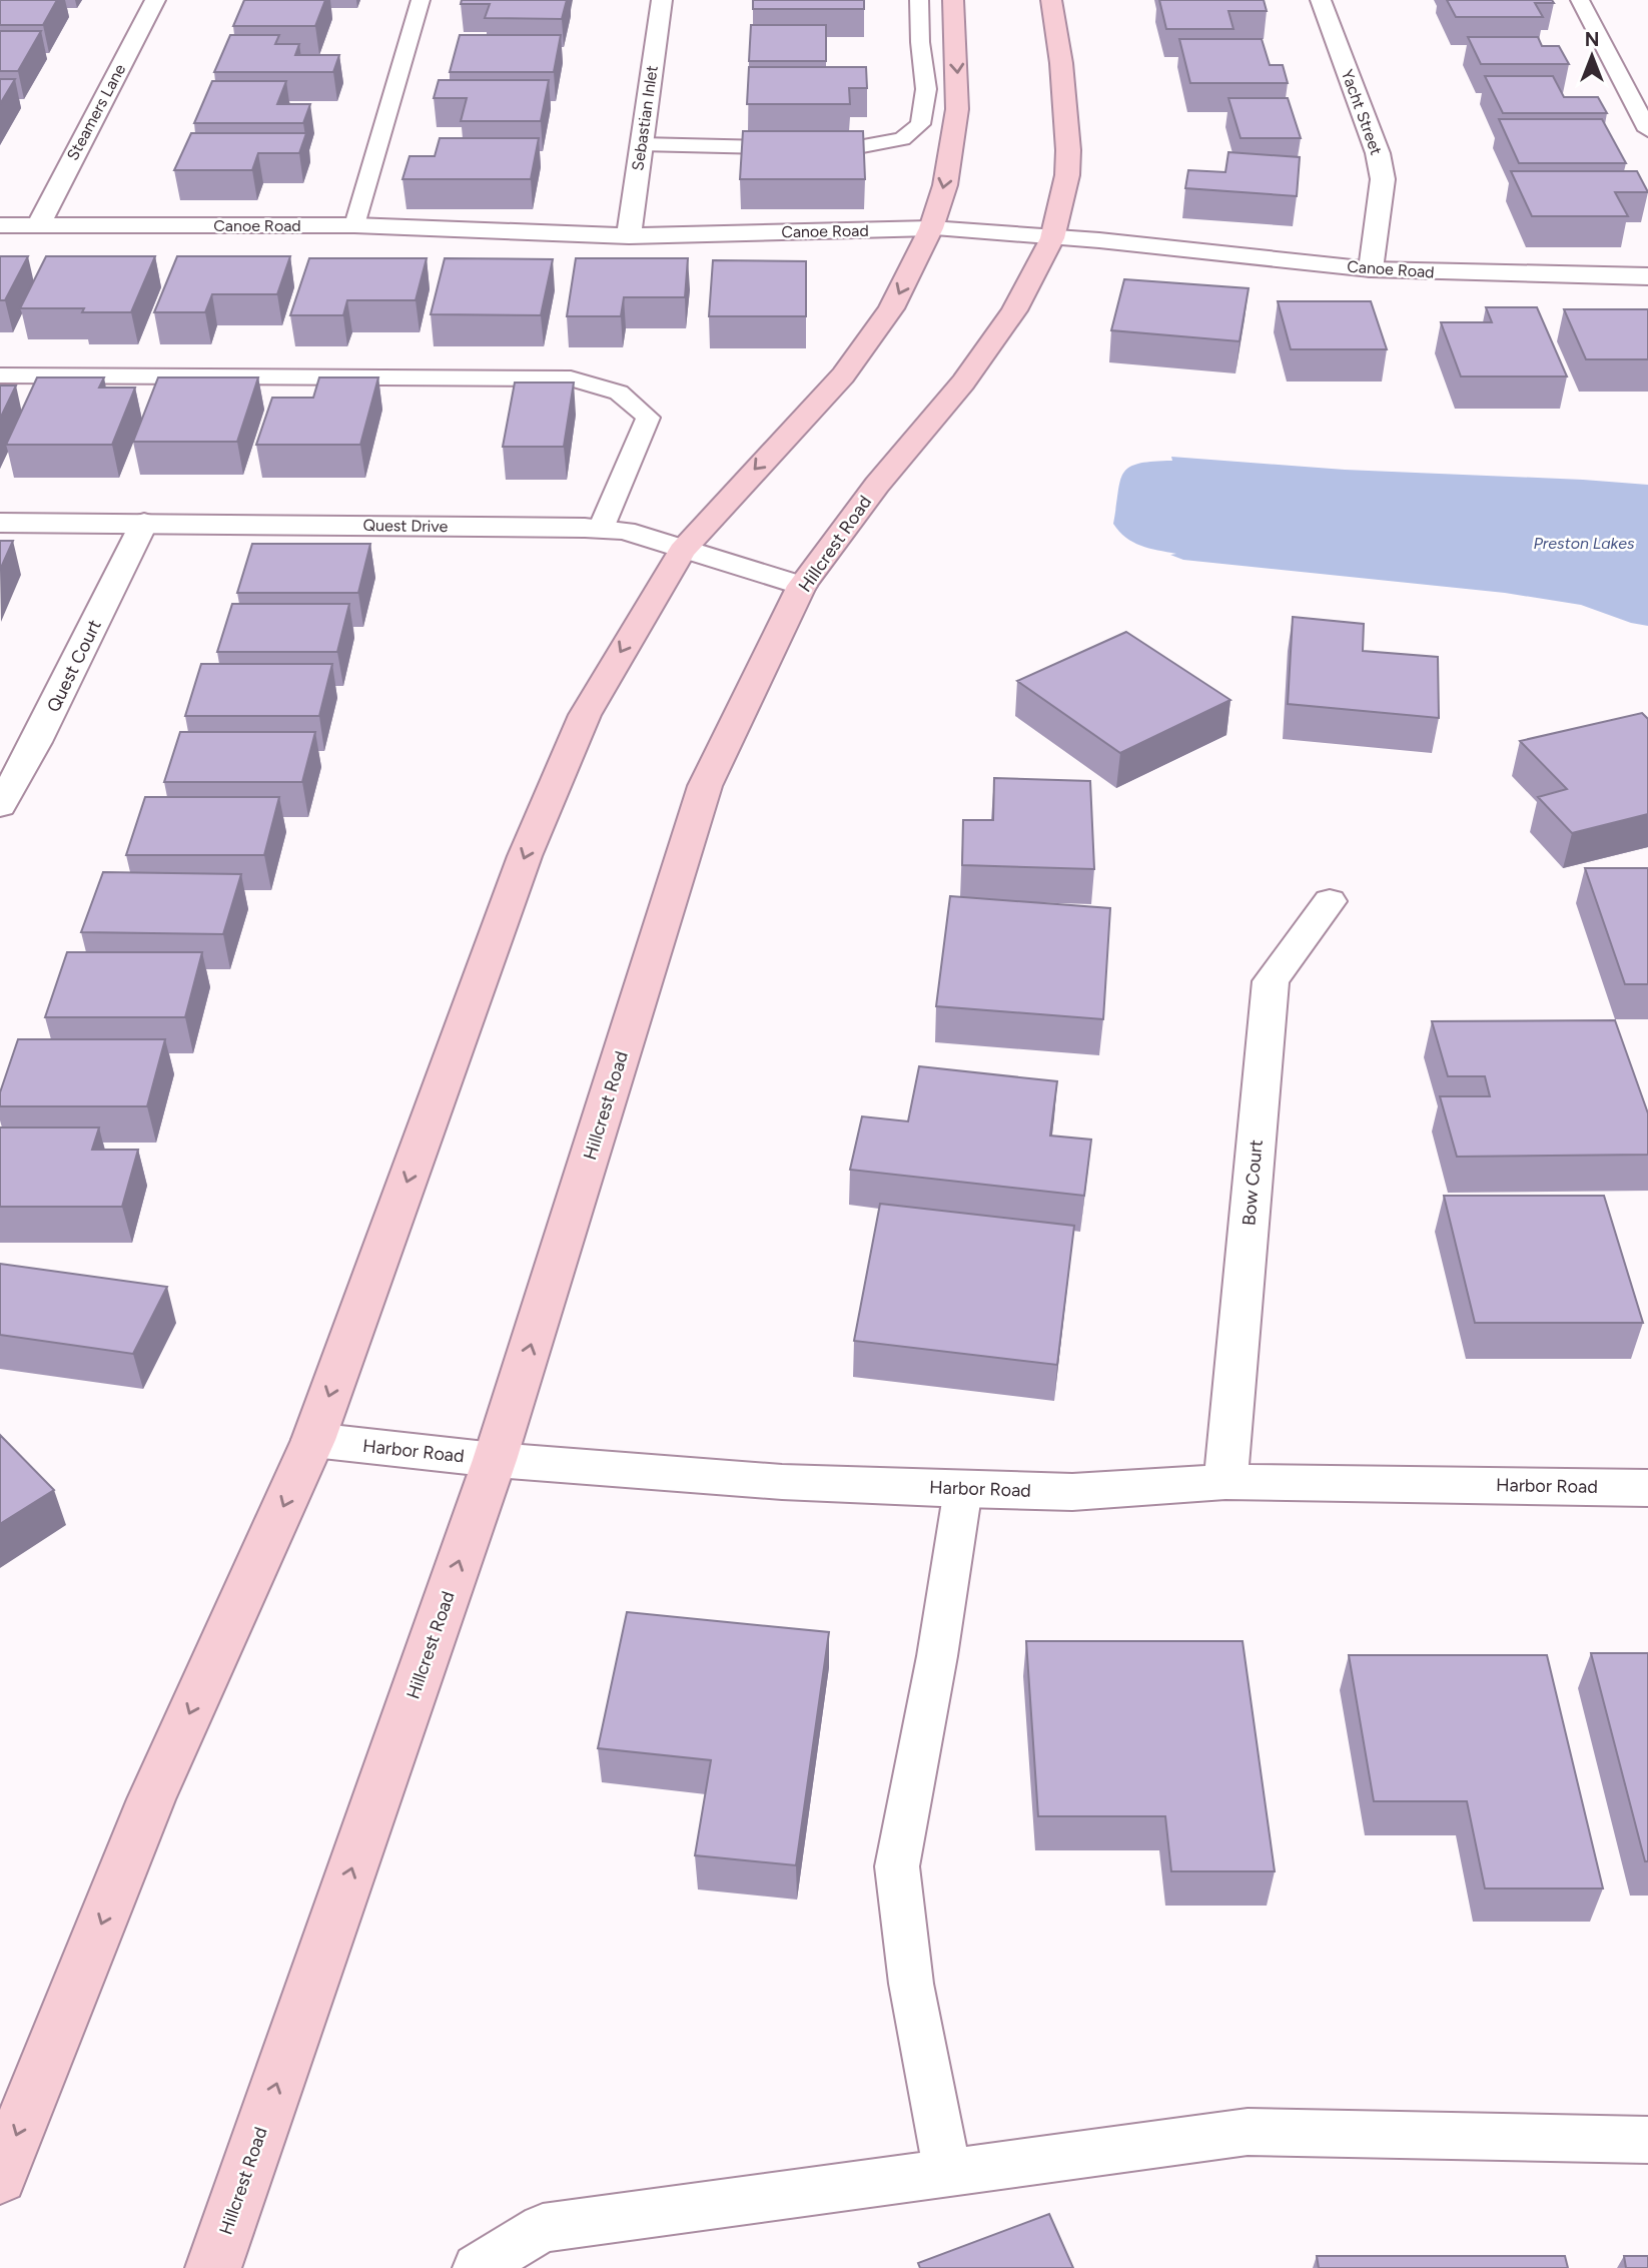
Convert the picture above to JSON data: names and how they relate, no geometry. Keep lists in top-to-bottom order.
{
  "streets": {
    "main road": ["Hillcrest Road"],
    "street": [
      "Steamers Lane",
      "Yacht Street",
      "Sebastian Inlet",
      "Canoe Road",
      "Quest Drive",
      "Quest Court",
      "Bow Court",
      "Harbor Road"
    ]
  },
  "crossings": [
    ["Steamers Lane", "Canoe Road"],
    ["Yacht Street", "Canoe Road"],
    ["Sebastian Inlet", "Canoe Road"],
    ["Canoe Road", "Hillcrest Road"],
    ["Quest Drive", "Hillcrest Road"],
    ["Quest Drive", "Quest Court"],
    ["Hillcrest Road", "Harbor Road"],
    ["Bow Court", "Harbor Road"]
  ],
  "water": ["Preston Lakes"],
  "north": "top"
}
